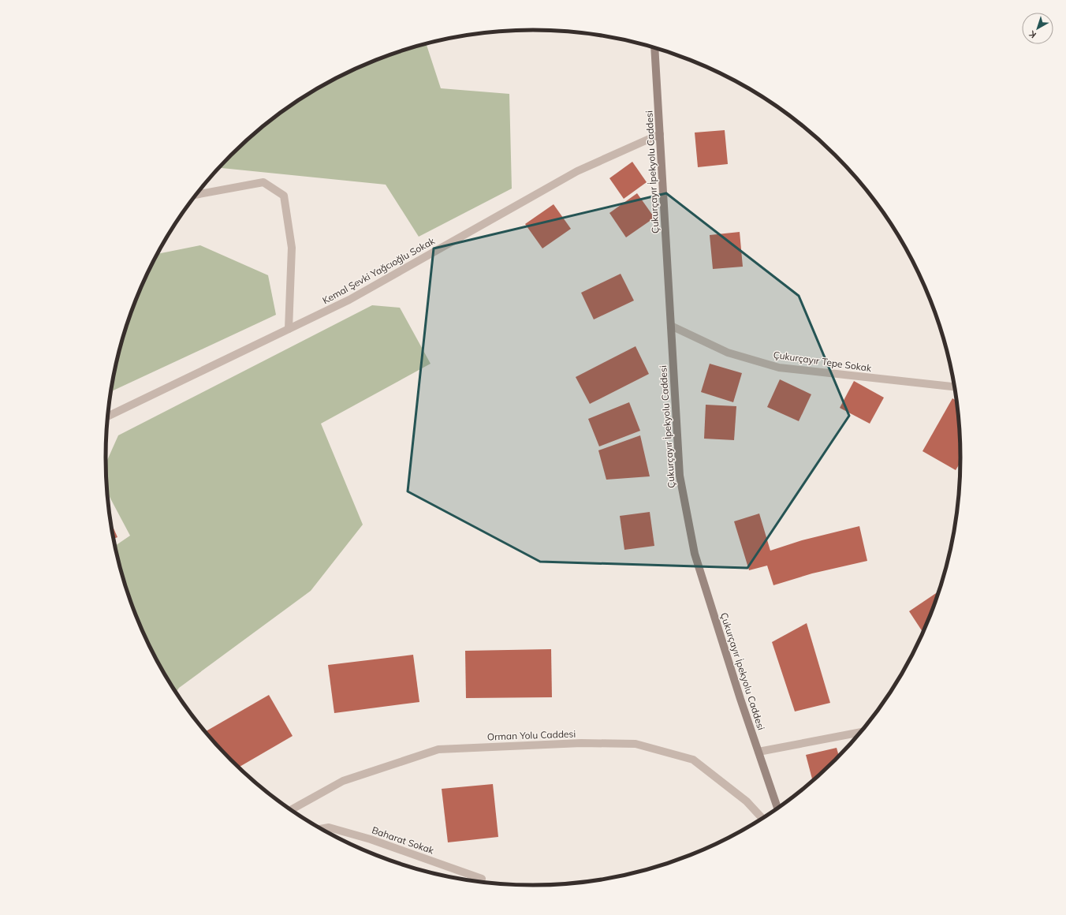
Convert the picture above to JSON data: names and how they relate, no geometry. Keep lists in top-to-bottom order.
{
  "streets": {
    "street": [
      "Çukurçayır İpekyolu Caddesi",
      "Kemal Şevki Yağcıoğlu Sokak",
      "Çukurçayır Tepe Sokak",
      "Orman Yolu Caddesi",
      "Baharat Sokak"
    ]
  },
  "crossings": [
    ["Çukurçayır İpekyolu Caddesi", "Kemal Şevki Yağcıoğlu Sokak"],
    ["Çukurçayır İpekyolu Caddesi", "Çukurçayır Tepe Sokak"]
  ],
  "north": "bottom left"
}
